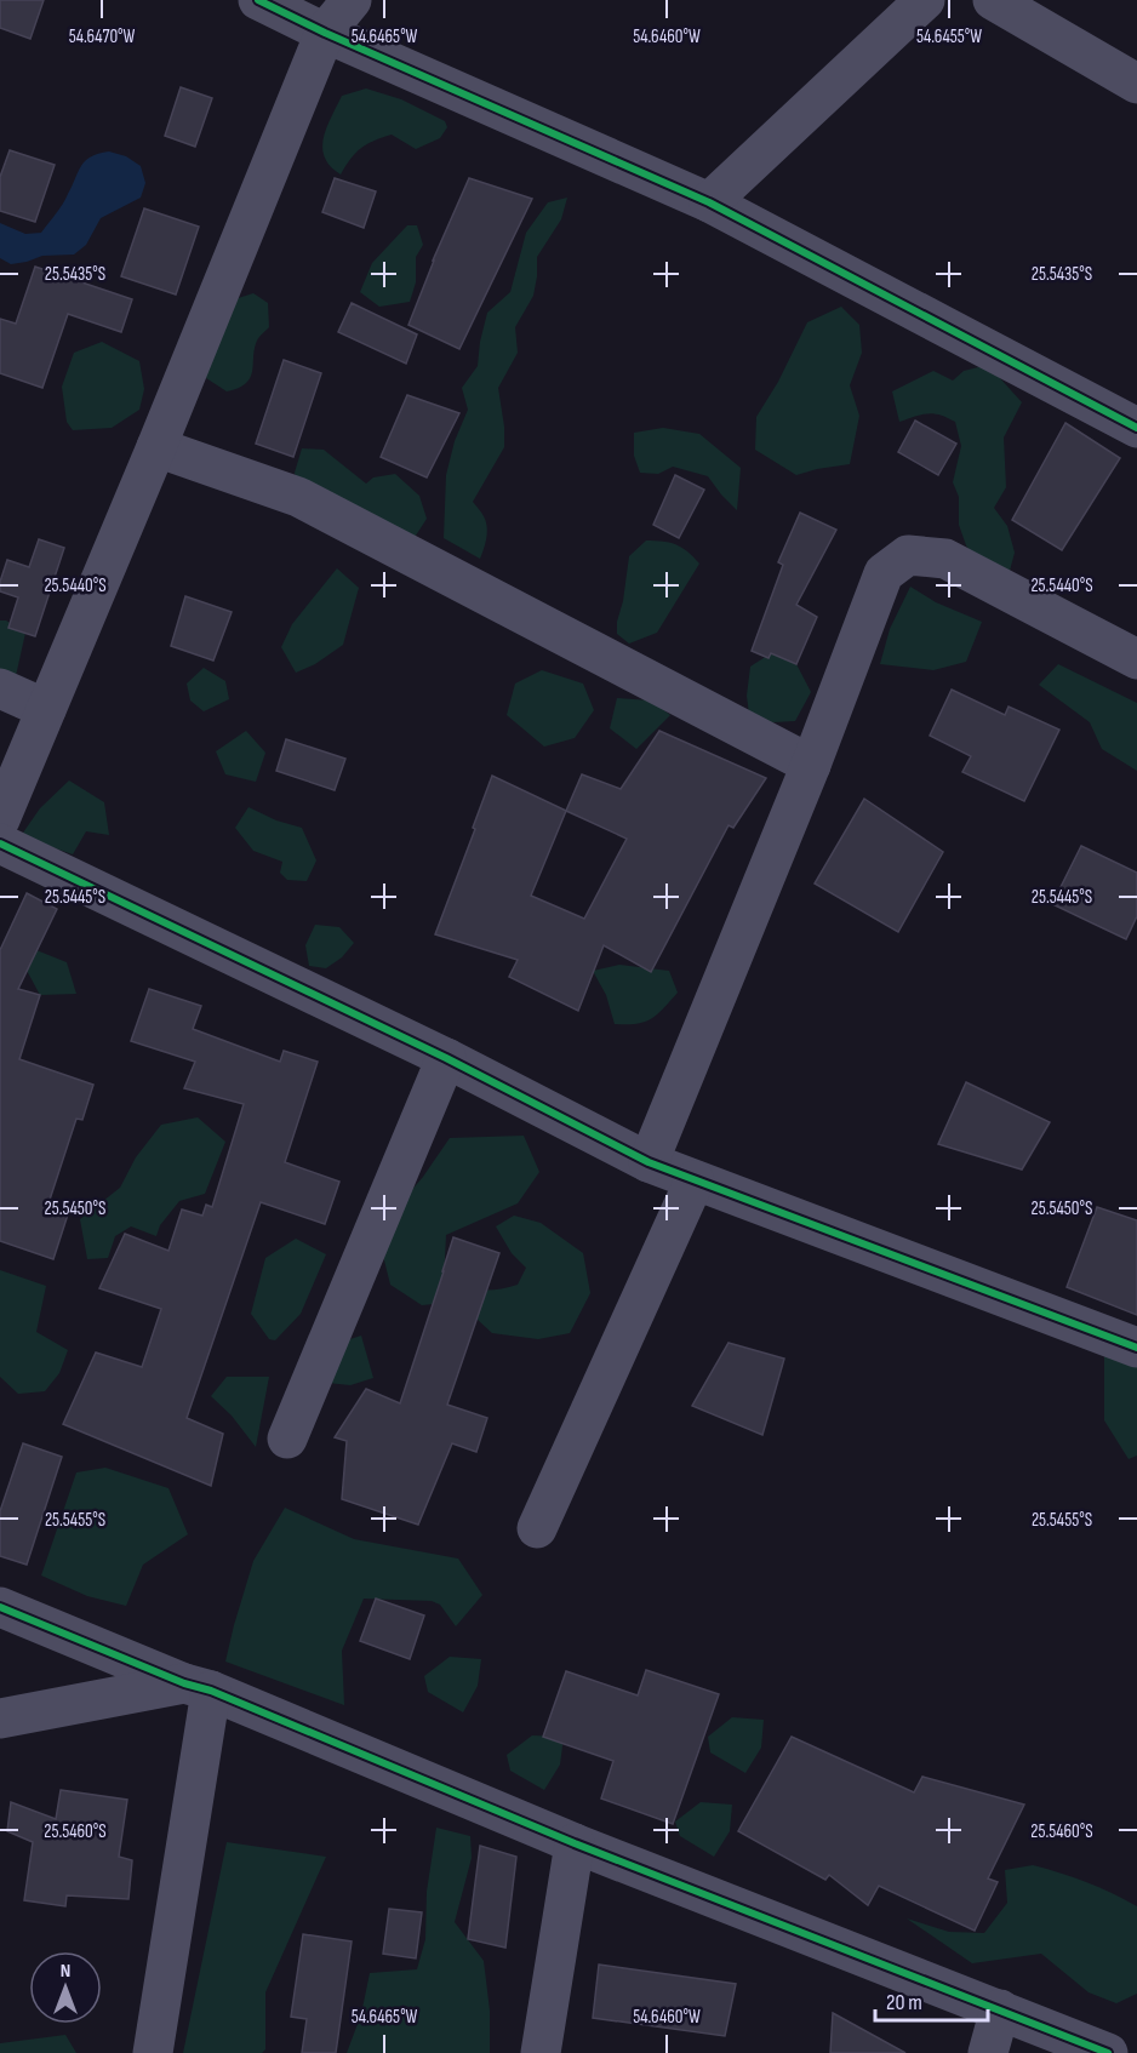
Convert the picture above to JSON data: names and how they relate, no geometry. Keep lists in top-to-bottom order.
{
  "scale_bar": "20 m",
  "north": "top",
  "coordinates": [
    "54.6470°W",
    "54.6465°W",
    "54.6460°W",
    "54.6455°W",
    "25.5435°S",
    "25.5440°S",
    "25.5445°S",
    "25.5450°S",
    "25.5455°S",
    "25.5460°S"
  ]
}
